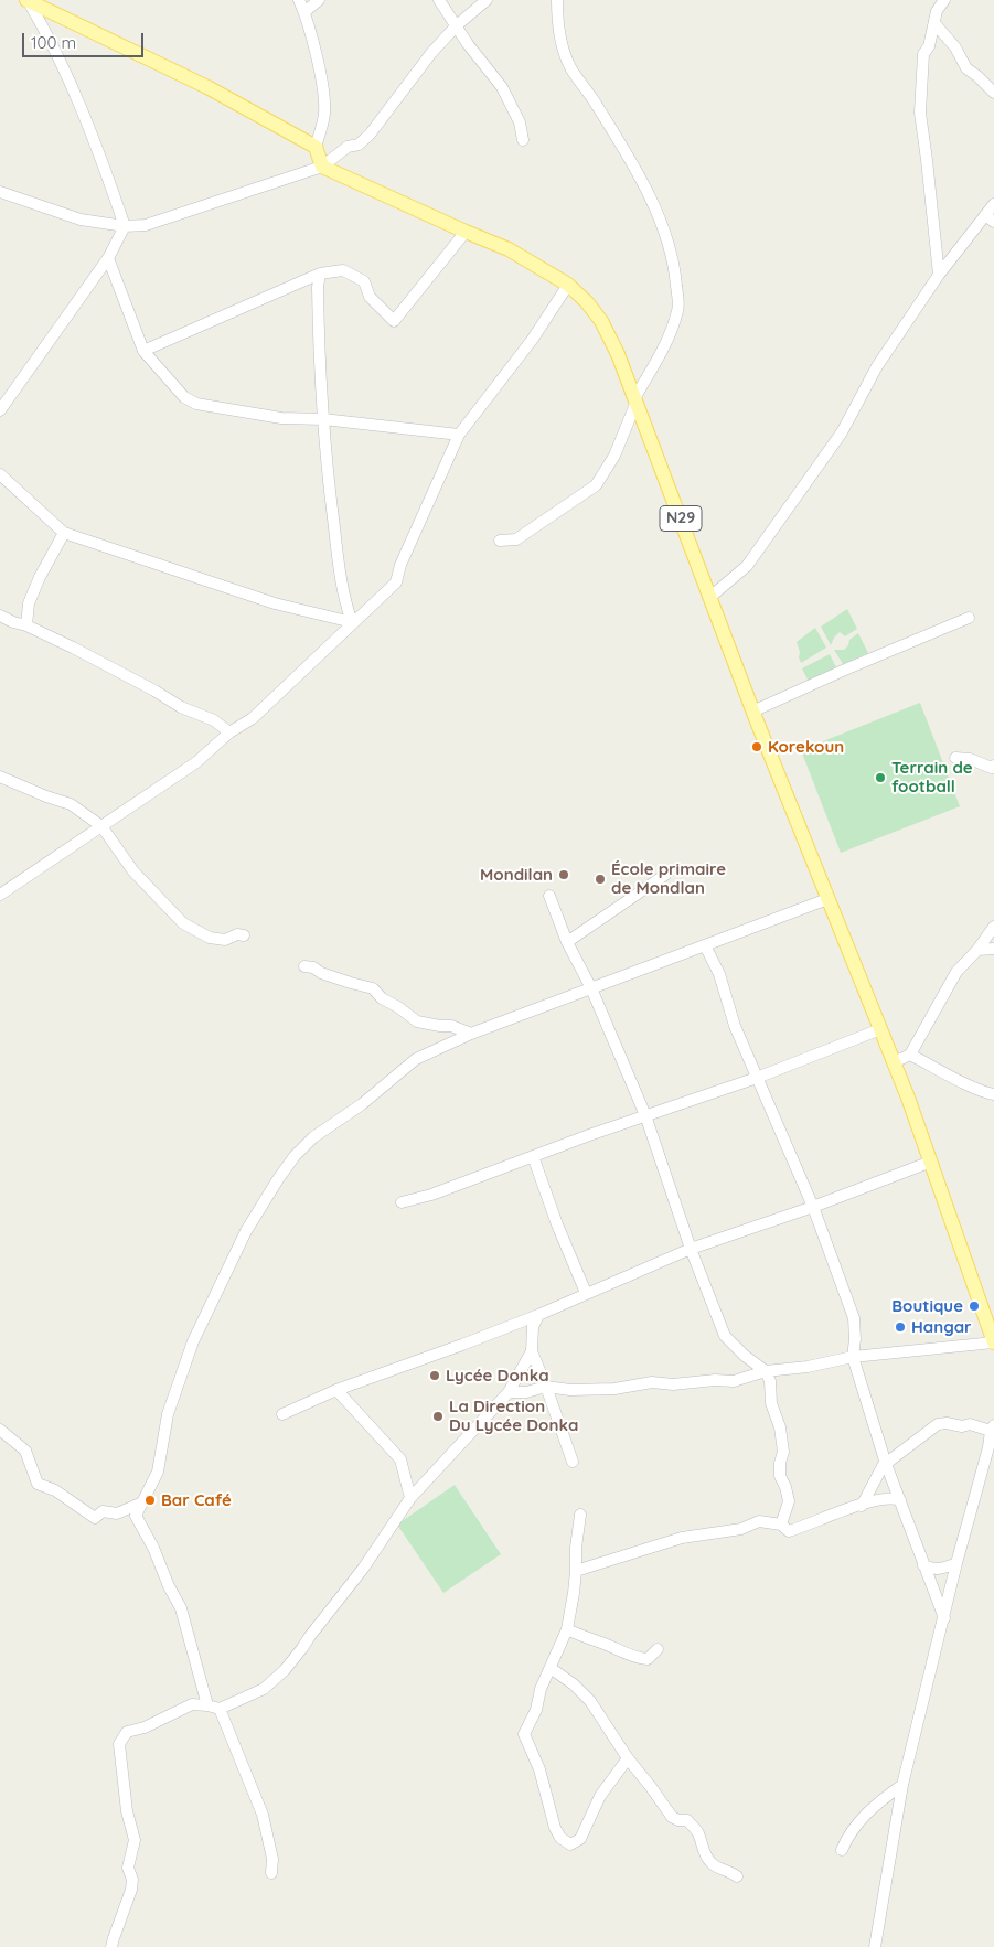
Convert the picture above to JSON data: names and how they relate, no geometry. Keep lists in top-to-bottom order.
{
  "streets": {
    "main road": ["N29"]
  },
  "places": [
    "Korekoun",
    "Terrain de football",
    "Mondilan",
    "École primaire de Mondlan",
    "Boutique",
    "Hangar",
    "Lycée Donka",
    "La Direction Du Lycée Donka",
    "Bar Café"
  ],
  "scale_bar": "100 m"
}
